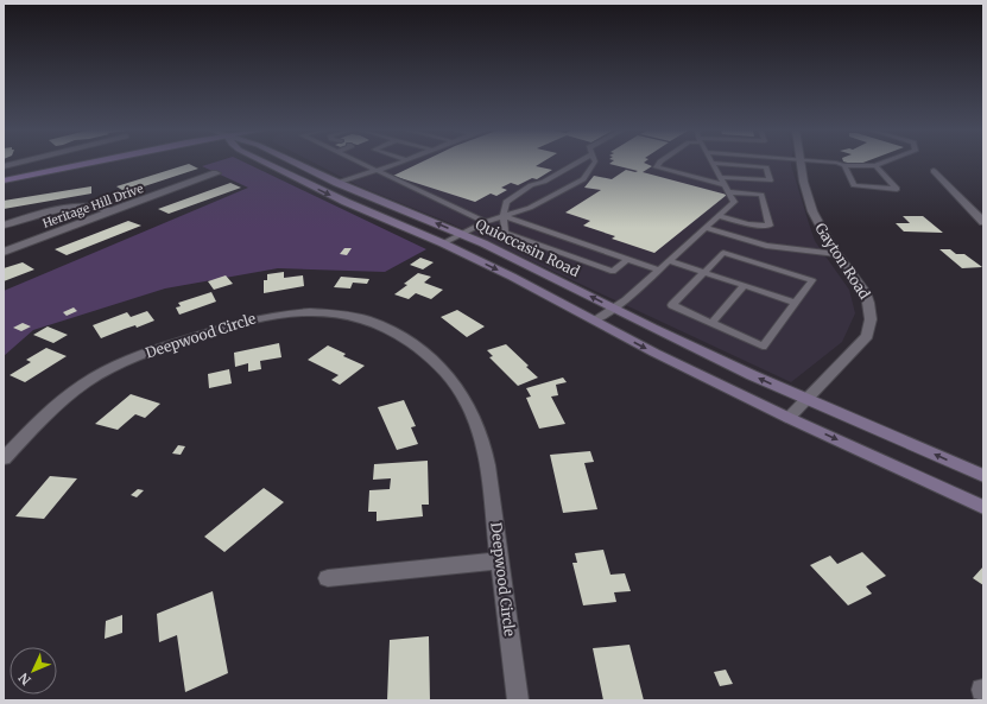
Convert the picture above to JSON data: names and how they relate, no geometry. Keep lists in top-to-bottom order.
{
  "streets": {
    "main road": ["Quioccasin Road"],
    "street": ["Heritage Hill Drive", "Gayton Road", "Deepwood Circle"]
  },
  "crossings": [
    ["Quioccasin Road", "Gayton Road"]
  ],
  "north": "bottom left"
}
